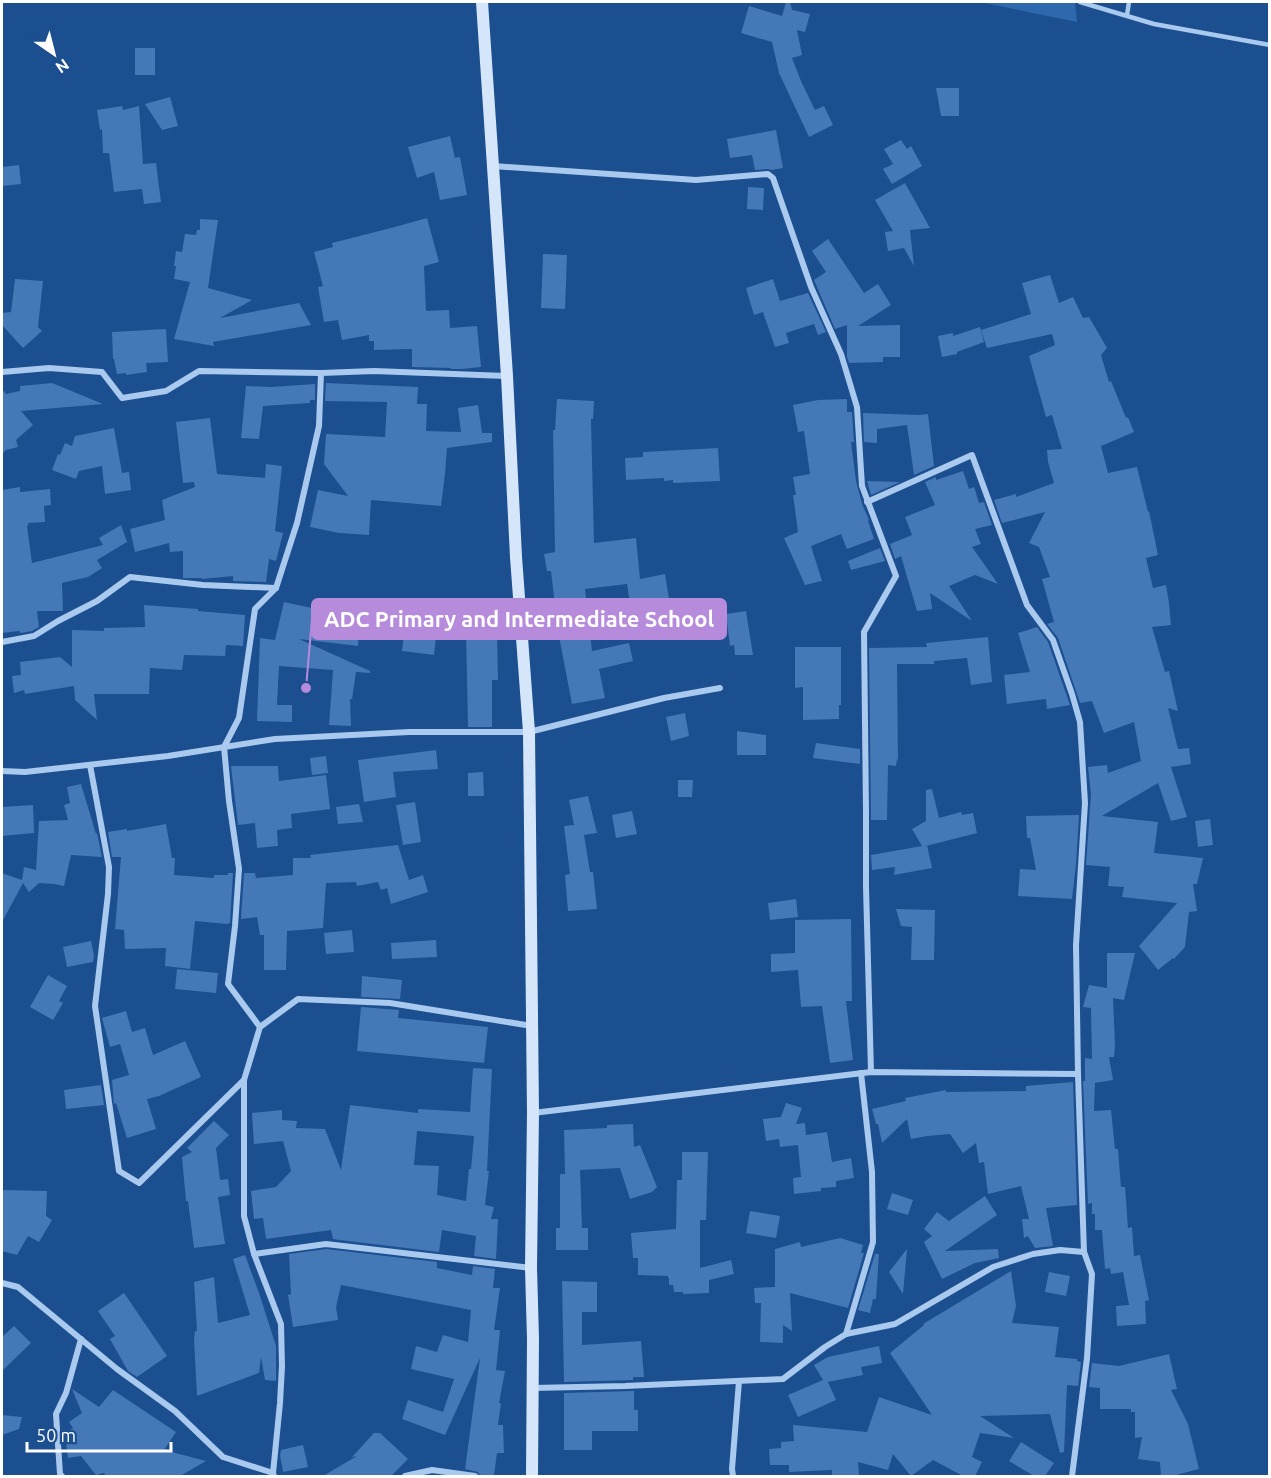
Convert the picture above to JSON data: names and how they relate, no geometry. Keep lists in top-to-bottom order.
{
  "places": ["ADC Primary and Intermediate School"],
  "scale_bar": "50 m",
  "north": "bottom right"
}
